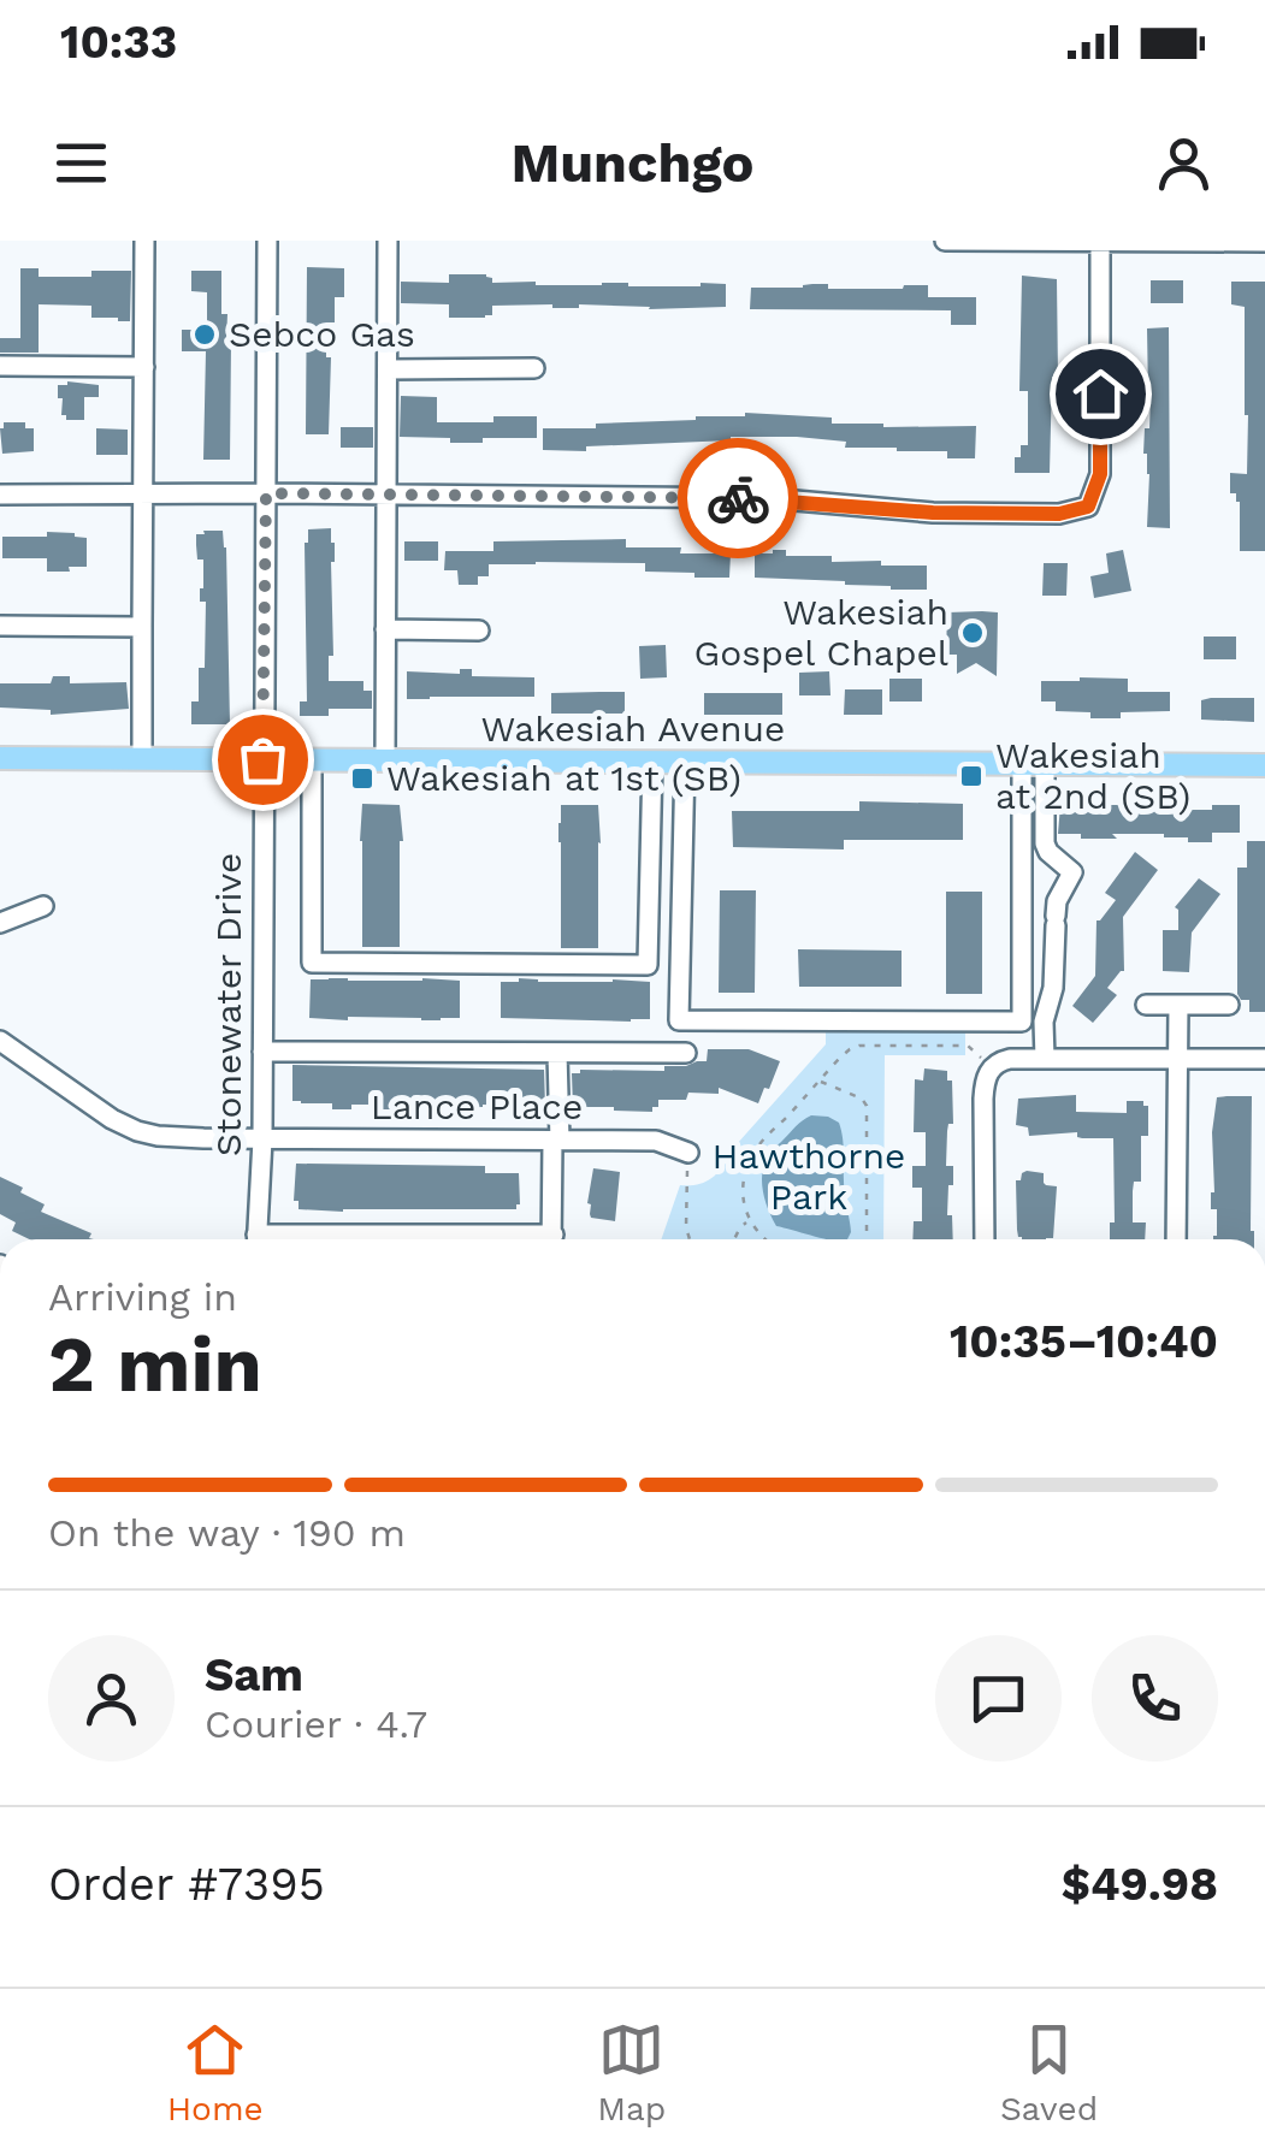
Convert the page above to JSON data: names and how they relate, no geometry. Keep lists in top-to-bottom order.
{
  "streets": {
    "main road": ["Wakesiah Avenue"],
    "street": ["Stonewater Drive", "Lance Place"]
  },
  "crossings": [
    ["Wakesiah Avenue", "Stonewater Drive"],
    ["Stonewater Drive", "Lance Place"]
  ],
  "parks": ["Hawthorne Park"],
  "places": {
    "other": ["Sebco Gas", "Wakesiah Gospel Chapel"],
    "transit": ["Wakesiah at 2nd (SB)", "Wakesiah at 1st (SB)"]
  },
  "page": {
    "status": "10:33",
    "header": "Munchgo",
    "heading": ["2 min", "Arriving in", "10:35–10:40"],
    "panel": [
      "Sam",
      "Courier · 4.7",
      "Order #7395",
      "$49.98"
    ],
    "bar": "On the way · 190 m",
    "tabs": ["Home", "Map", "Saved"]
  }
}
